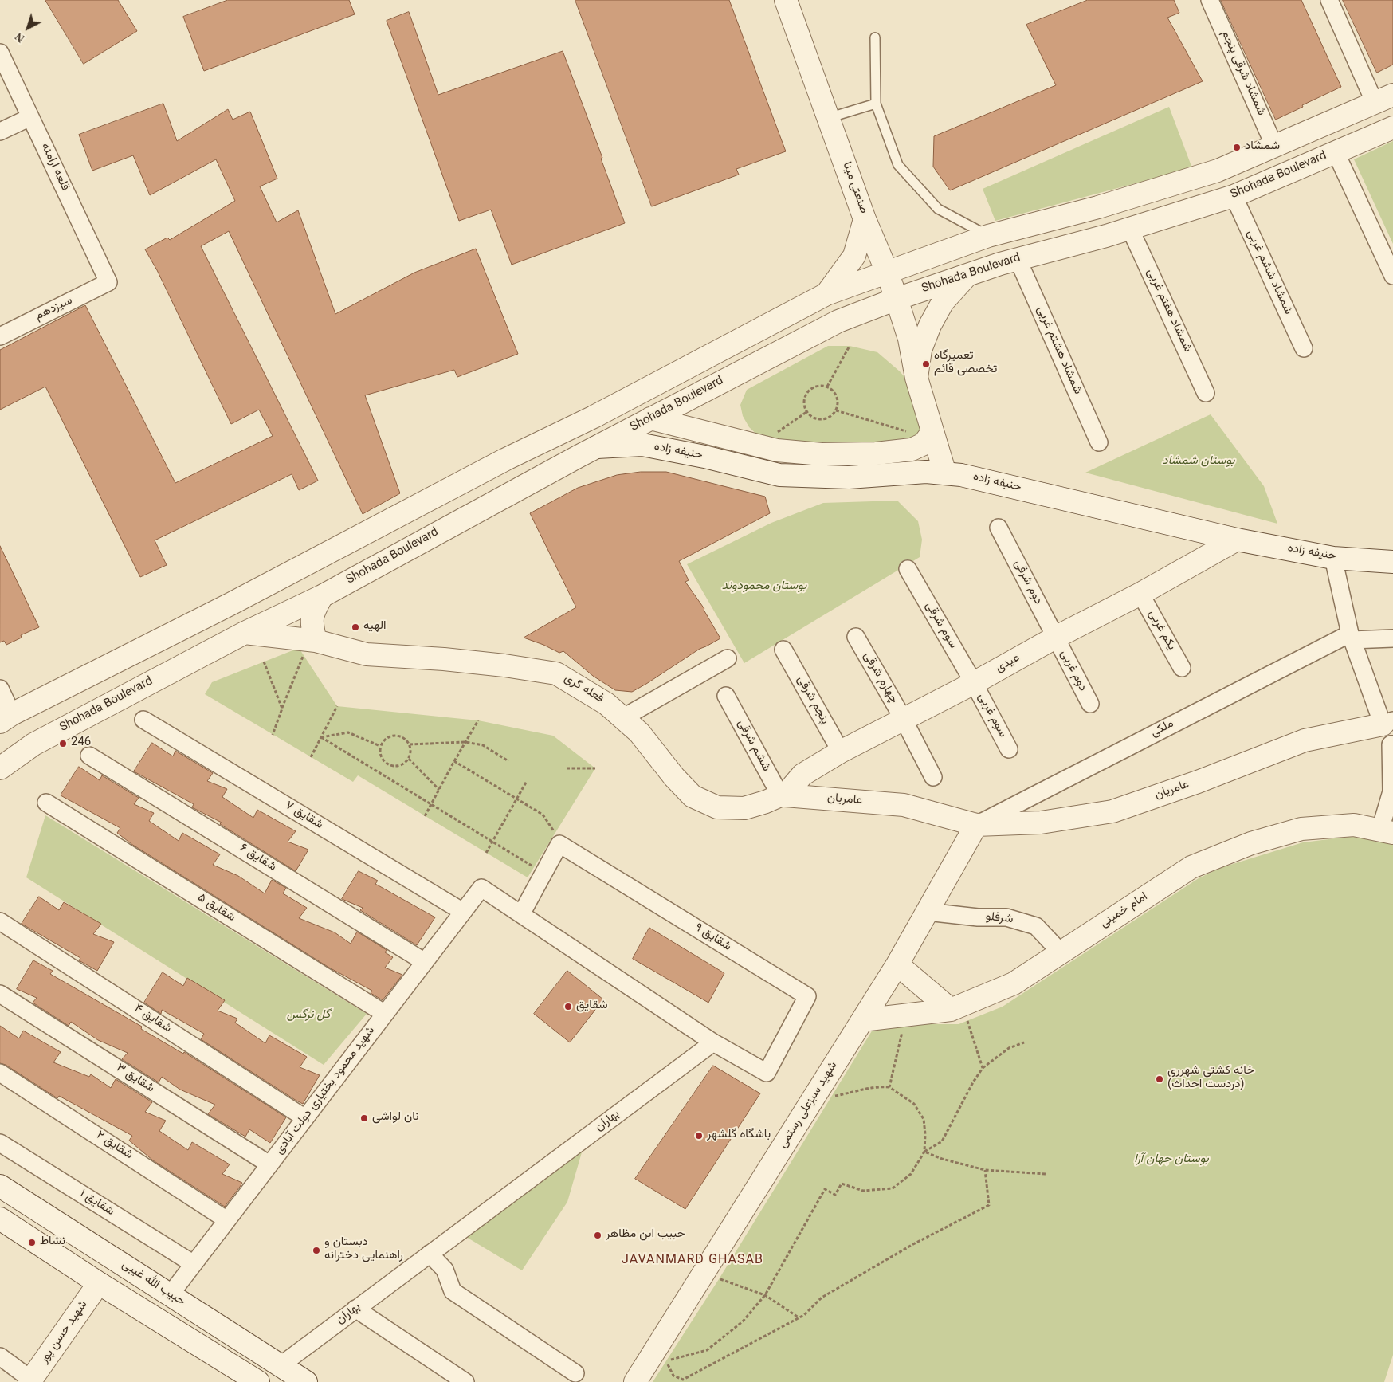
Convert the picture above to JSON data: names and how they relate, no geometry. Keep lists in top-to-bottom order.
{
  "streets": {
    "street": [
      "شمشاد شرقی پنجم",
      "قلعه ارامنه",
      "Shohada Boulevard",
      "صنعتی مینا",
      "شمشاد ششم غربی",
      "سیزدهم",
      "شمشاد هفتم غربی",
      "شمشاد هشتم غربی",
      "حنیفه زاده",
      "دوم شرقی",
      "سوم شرقی",
      "یکم غربی",
      "عیدی",
      "دوم غربی",
      "چهارم شرقی",
      "فعله گری",
      "پنجم شرقی",
      "سوم غربی",
      "ملکی",
      "ششم شرقی",
      "عامریان",
      "شقایق ۷",
      "شقایق ۶",
      "شقایق ۵",
      "امام خمینی",
      "شرفلو",
      "شقایق ۹",
      "شقایق ۴",
      "شقایق ۳",
      "شهید محمود بختیاری دولت آبادی",
      "شهید سبزعلی رستمی",
      "بهاران",
      "شقایق ۲",
      "شقایق ۱",
      "حبیب الله غیبی",
      "شهید حسن پور"
    ]
  },
  "crossings": [
    ["قلعه ارامنه", "سیزدهم"],
    ["Shohada Boulevard", "صنعتی مینا"],
    ["Shohada Boulevard", "شمشاد ششم غربی"],
    ["Shohada Boulevard", "شمشاد هفتم غربی"],
    ["Shohada Boulevard", "شمشاد هشتم غربی"],
    ["Shohada Boulevard", "حنیفه زاده"],
    ["Shohada Boulevard", "فعله گری"],
    ["صنعتی مینا", "حنیفه زاده"],
    ["حنیفه زاده", "عیدی"],
    ["حنیفه زاده", "عامریان"],
    ["دوم شرقی", "عیدی"],
    ["دوم شرقی", "دوم غربی"],
    ["سوم شرقی", "عیدی"],
    ["سوم شرقی", "سوم غربی"],
    ["یکم غربی", "عیدی"],
    ["عیدی", "دوم غربی"],
    ["عیدی", "چهارم شرقی"],
    ["عیدی", "فعله گری"],
    ["عیدی", "پنجم شرقی"],
    ["عیدی", "سوم غربی"],
    ["عیدی", "ششم شرقی"],
    ["عیدی", "عامریان"],
    ["فعله گری", "ششم شرقی"],
    ["فعله گری", "عامریان"],
    ["ملکی", "عامریان"],
    ["ملکی", "شهید سبزعلی رستمی"],
    ["ششم شرقی", "عامریان"],
    ["عامریان", "شهید سبزعلی رستمی"],
    ["شقایق ۷", "شهید محمود بختیاری دولت آبادی"],
    ["شقایق ۶", "شهید محمود بختیاری دولت آبادی"],
    ["شقایق ۵", "شهید محمود بختیاری دولت آبادی"],
    ["امام خمینی", "شرفلو"],
    ["امام خمینی", "شهید سبزعلی رستمی"],
    ["شرفلو", "شهید سبزعلی رستمی"],
    ["شقایق ۹", "شهید محمود بختیاری دولت آبادی"],
    ["شقایق ۹", "بهاران"],
    ["شقایق ۴", "شهید محمود بختیاری دولت آبادی"],
    ["شقایق ۳", "شهید محمود بختیاری دولت آبادی"],
    ["شهید محمود بختیاری دولت آبادی", "شقایق ۲"],
    ["شهید محمود بختیاری دولت آبادی", "شقایق ۱"],
    ["شهید محمود بختیاری دولت آبادی", "حبیب الله غیبی"],
    ["بهاران", "حبیب الله غیبی"]
  ],
  "districts": ["JAVANMARD GHASAB"],
  "parks": [
    "بوستان شمشاد",
    "بوستان محمودوند",
    "گل نرگس",
    "بوستان جهان آرا"
  ],
  "places": [
    "شمشاد",
    "تعمیرگاه تخصصی قائم",
    "الهیه",
    "246",
    "شقایق",
    "خانه کشتی شهرری (دردست احداث)",
    "نان لواشی",
    "باشگاه گلشهر",
    "حبیب ابن مظاهر",
    "نشاط",
    "دبستان و راهنمایی دخترانه"
  ],
  "north": "bottom left"
}
